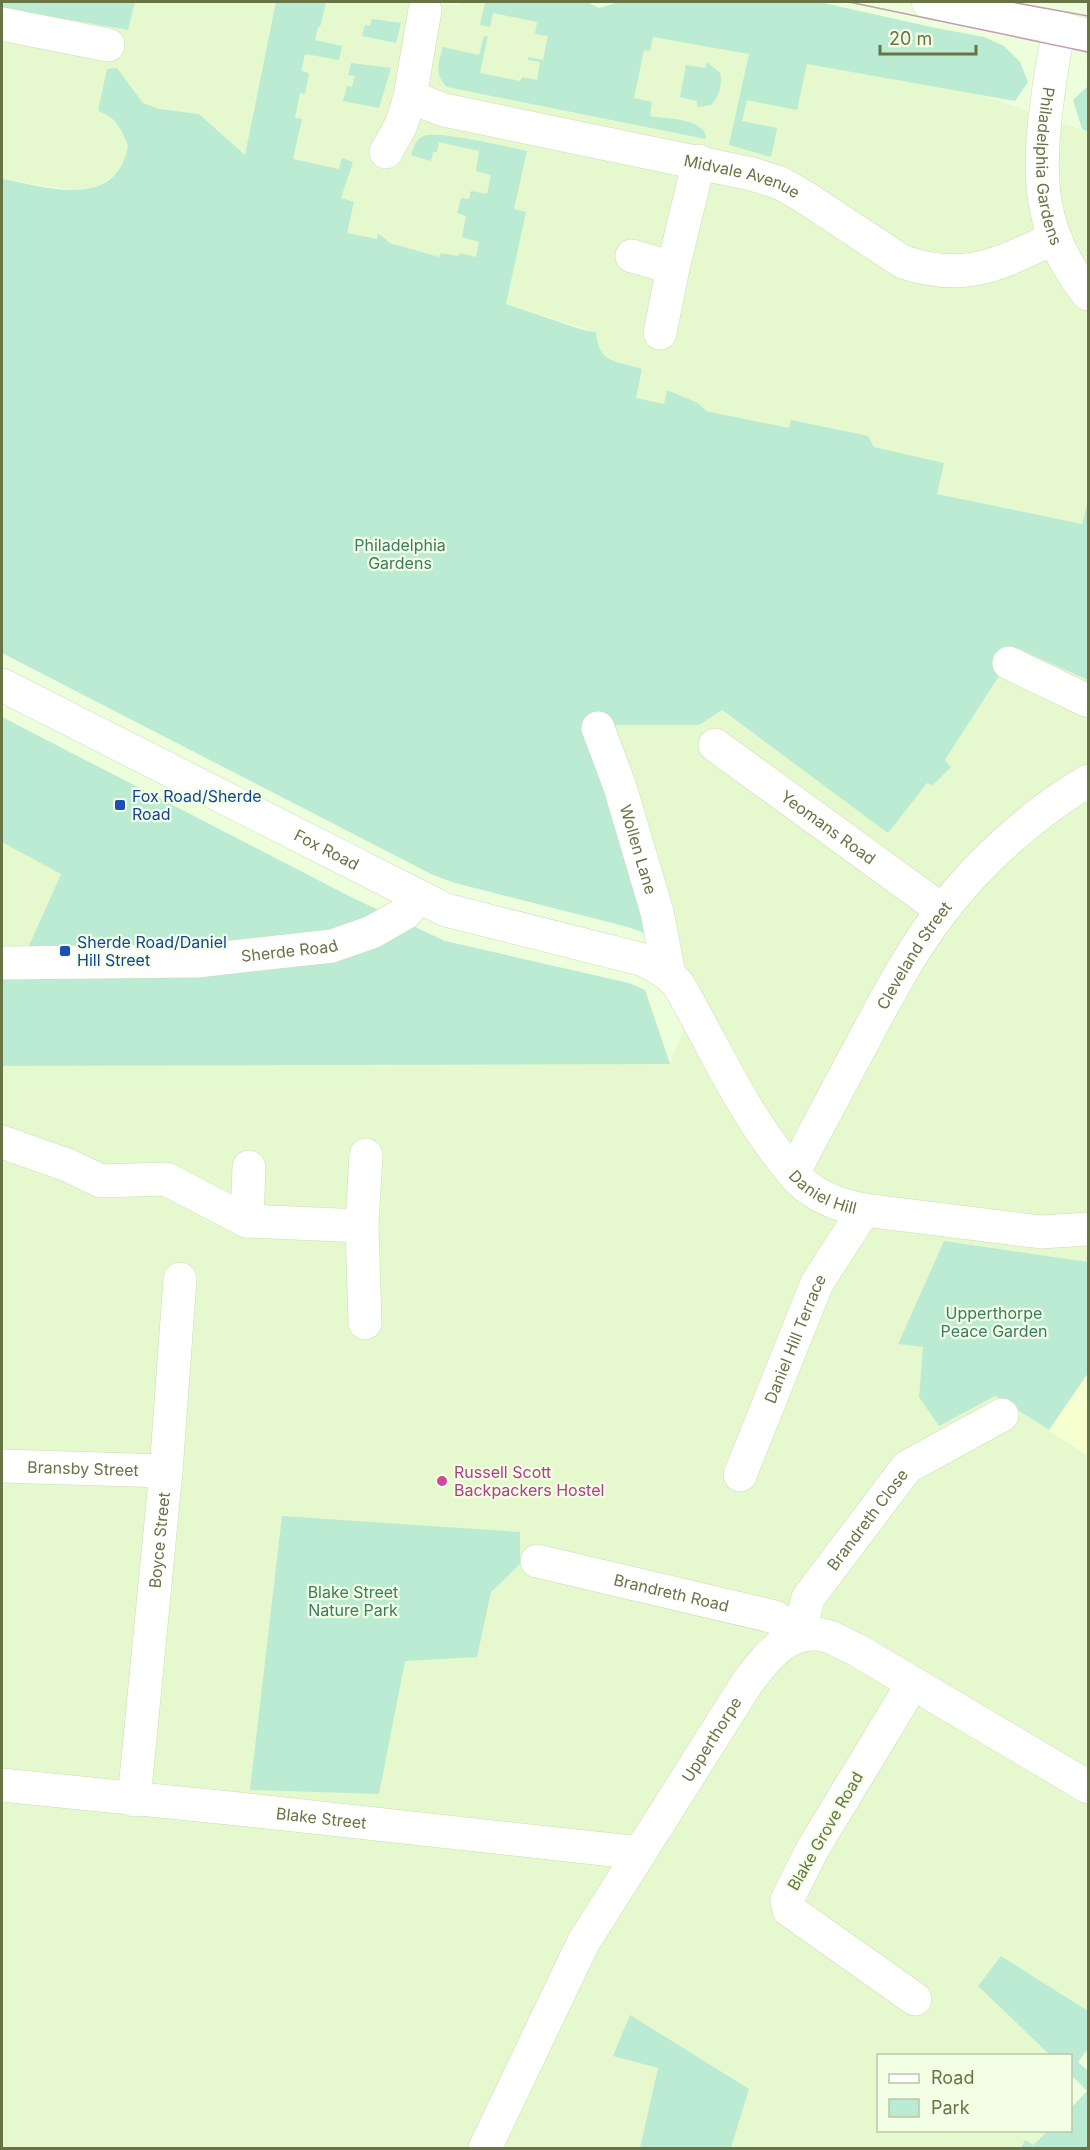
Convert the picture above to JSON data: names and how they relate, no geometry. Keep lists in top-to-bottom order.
{
  "streets": {
    "street": [
      "Philadelphia Gardens",
      "Midvale Avenue",
      "Yeomans Road",
      "Wollen Lane",
      "Fox Road",
      "Sherde Road",
      "Cleveland Street",
      "Daniel Hill",
      "Daniel Hill Terrace",
      "Bransby Street",
      "Brandreth Close",
      "Boyce Street",
      "Brandreth Road",
      "Upperthorpe",
      "Blake Street",
      "Blake Grove Road"
    ]
  },
  "crossings": [
    ["Philadelphia Gardens", "Midvale Avenue"],
    ["Yeomans Road", "Cleveland Street"],
    ["Wollen Lane", "Fox Road"],
    ["Wollen Lane", "Daniel Hill"],
    ["Fox Road", "Sherde Road"],
    ["Fox Road", "Daniel Hill"],
    ["Cleveland Street", "Daniel Hill"],
    ["Daniel Hill", "Daniel Hill Terrace"],
    ["Bransby Street", "Boyce Street"],
    ["Brandreth Close", "Brandreth Road"],
    ["Brandreth Close", "Upperthorpe"],
    ["Boyce Street", "Blake Street"],
    ["Brandreth Road", "Upperthorpe"],
    ["Upperthorpe", "Blake Street"]
  ],
  "parks": ["Philadelphia Gardens", "Upperthorpe Peace Garden", "Blake Street Nature Park"],
  "places": {
    "transit": ["Fox Road/Sherde Road", "Sherde Road/Daniel Hill Street"],
    "other": ["Russell Scott Backpackers Hostel"]
  },
  "legend": ["Road", "Park"],
  "scale_bar": "20 m"
}
